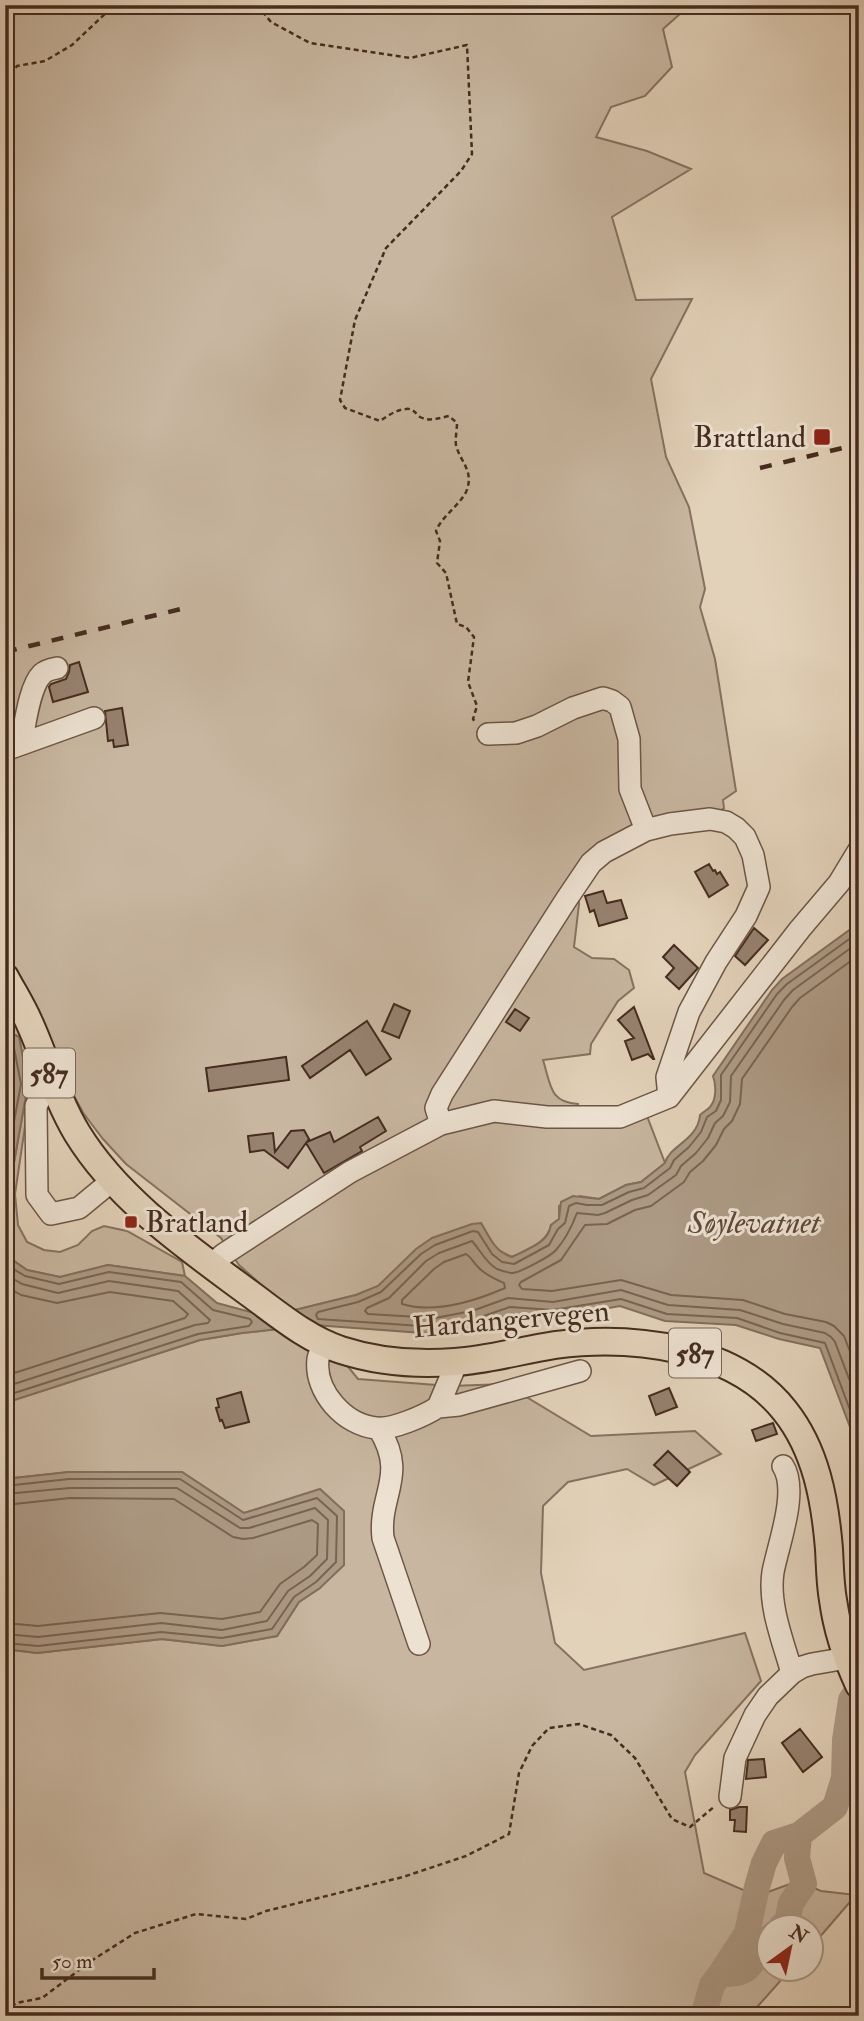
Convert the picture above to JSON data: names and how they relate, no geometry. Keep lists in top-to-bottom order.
{
  "streets": {
    "main road": ["587", "Hardangervegen"]
  },
  "crossings": [
    ["587", "Hardangervegen"]
  ],
  "water": ["Søylevatnet"],
  "places": {
    "transit": ["Brattland", "Bratland"]
  },
  "scale_bar": "50 m",
  "north": "top right"
}
